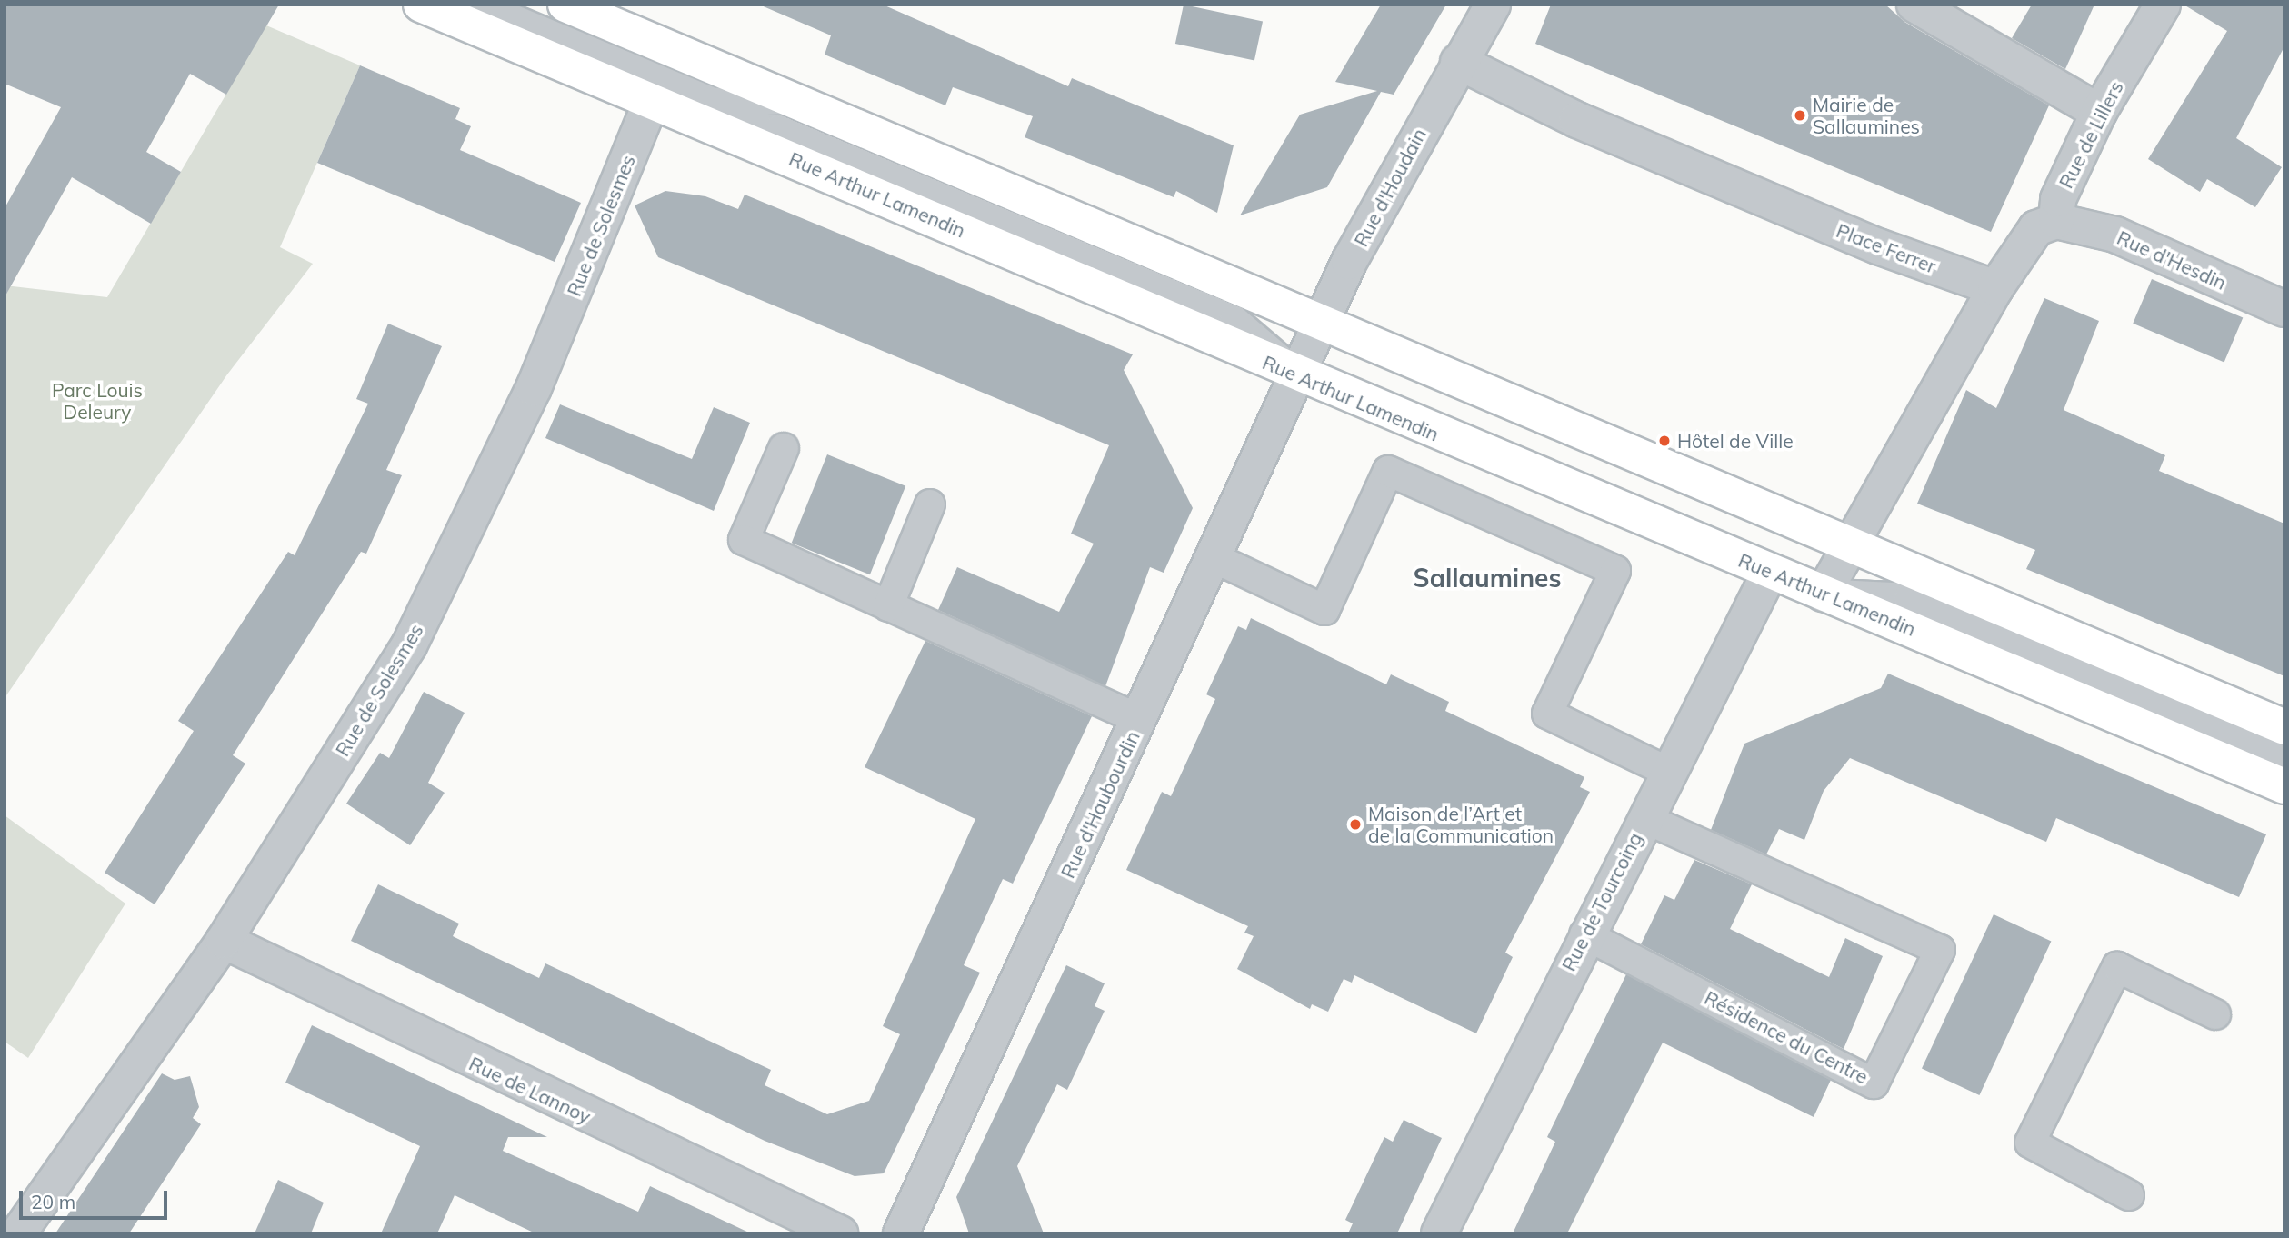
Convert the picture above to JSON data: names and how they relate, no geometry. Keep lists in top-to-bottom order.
{
  "streets": {
    "main road": ["Rue Arthur Lamendin"],
    "street": [
      "Rue de Lillers",
      "Rue d'Houdain",
      "Rue de Solesmes",
      "Place Ferrer",
      "Rue d'Hesdin",
      "Rue d'Haubourdin",
      "Rue de Tourcoing",
      "Rue de Lannoy"
    ],
    "lane": ["Résidence du Centre"]
  },
  "crossings": [
    ["Rue de Lillers", "Rue d'Hesdin"],
    ["Rue d'Houdain", "Rue Arthur Lamendin"],
    ["Rue d'Houdain", "Place Ferrer"],
    ["Rue d'Houdain", "Rue d'Haubourdin"],
    ["Rue Arthur Lamendin", "Rue de Solesmes"],
    ["Rue Arthur Lamendin", "Rue d'Haubourdin"],
    ["Rue Arthur Lamendin", "Rue de Tourcoing"],
    ["Rue de Solesmes", "Rue de Lannoy"],
    ["Rue de Tourcoing", "Résidence du Centre"]
  ],
  "districts": ["Sallaumines"],
  "parks": ["Parc Louis Deleury"],
  "places": ["Mairie de Sallaumines", "Hôtel de Ville", "Maison de l’Art et de la Communication"],
  "scale_bar": "20 m"
}
